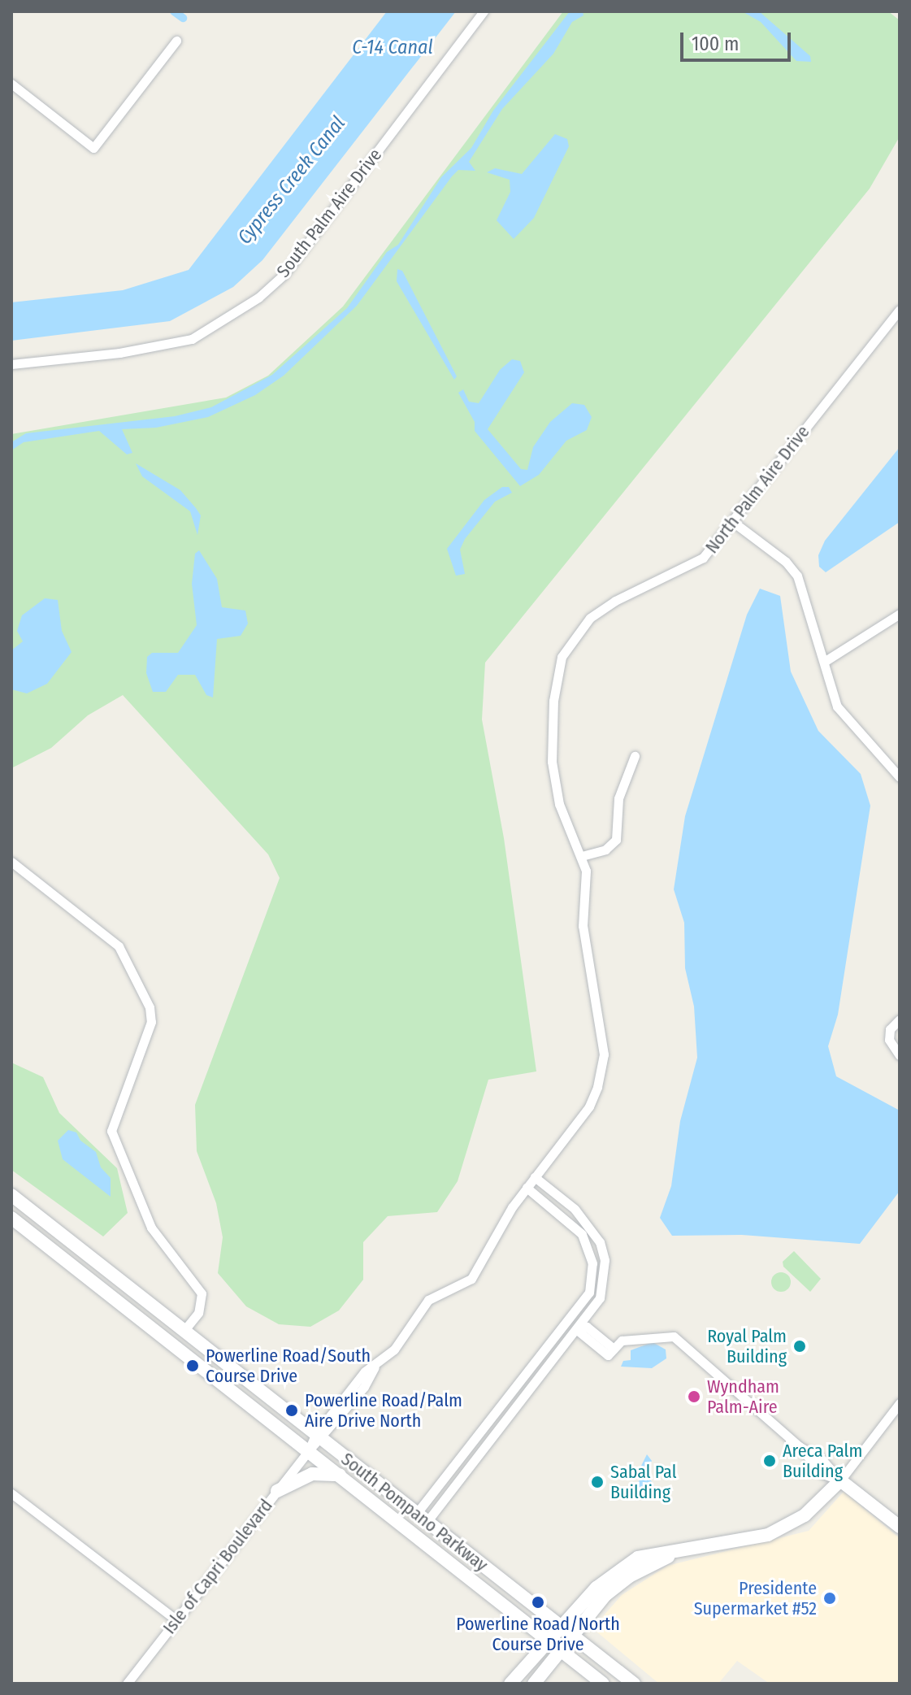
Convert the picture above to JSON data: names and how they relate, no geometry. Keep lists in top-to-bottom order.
{
  "streets": {
    "main road": ["South Pompano Parkway"],
    "street": ["South Palm Aire Drive", "North Palm Aire Drive", "Isle of Capri Boulevard"]
  },
  "crossings": [
    ["North Palm Aire Drive", "South Pompano Parkway"],
    ["North Palm Aire Drive", "Isle of Capri Boulevard"],
    ["South Pompano Parkway", "Isle of Capri Boulevard"]
  ],
  "water": ["C-14 Canal", "Cypress Creek Canal"],
  "places": [
    "Royal Palm Building",
    "Powerline Road/South Course Drive",
    "Wyndham Palm-Aire",
    "Powerline Road/Palm Aire Drive North",
    "Areca Palm Building",
    "Sabal Pal Building",
    "Presidente Supermarket #52",
    "Powerline Road/North Course Drive"
  ],
  "scale_bar": "100 m"
}
